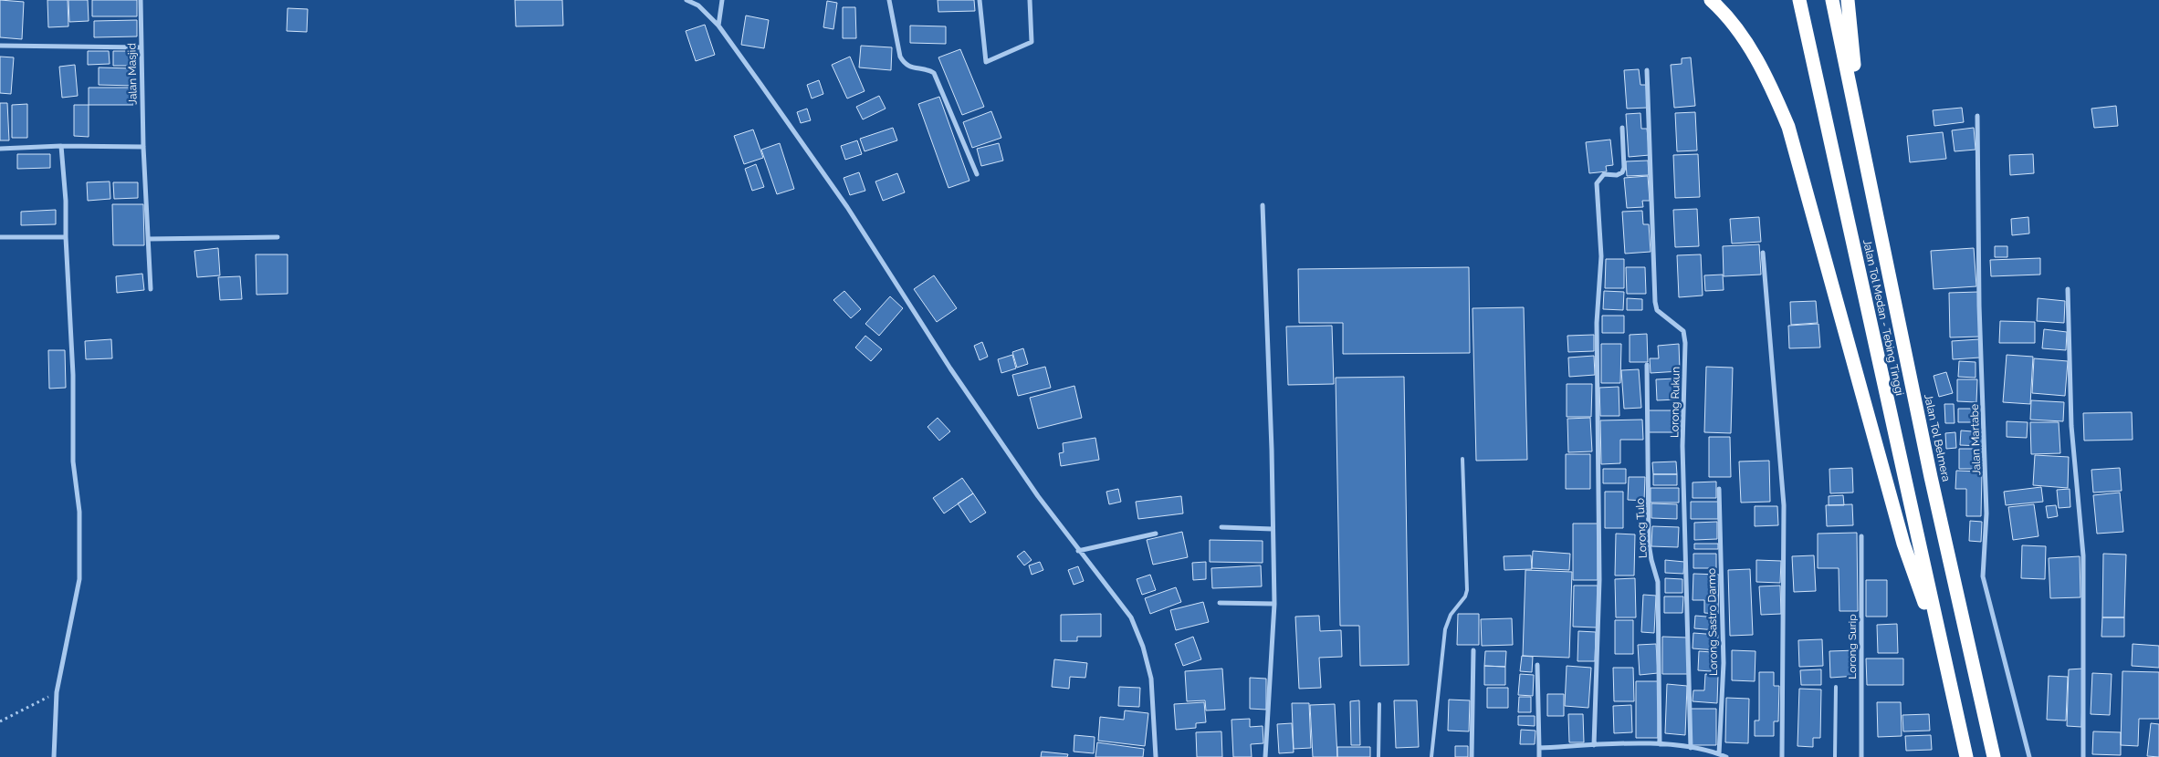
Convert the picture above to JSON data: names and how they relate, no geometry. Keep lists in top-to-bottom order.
{
  "streets": {
    "highway": ["Jalan Tol Medan - Tebing Tinggi", "Jalan Tol Belmera"],
    "street": [
      "Jalan Masjid",
      "Lorong Rukun",
      "Jalan Martabe",
      "Lorong Tulo",
      "Lorong Sastro Darmo",
      "Lorong Surip"
    ]
  }
}
